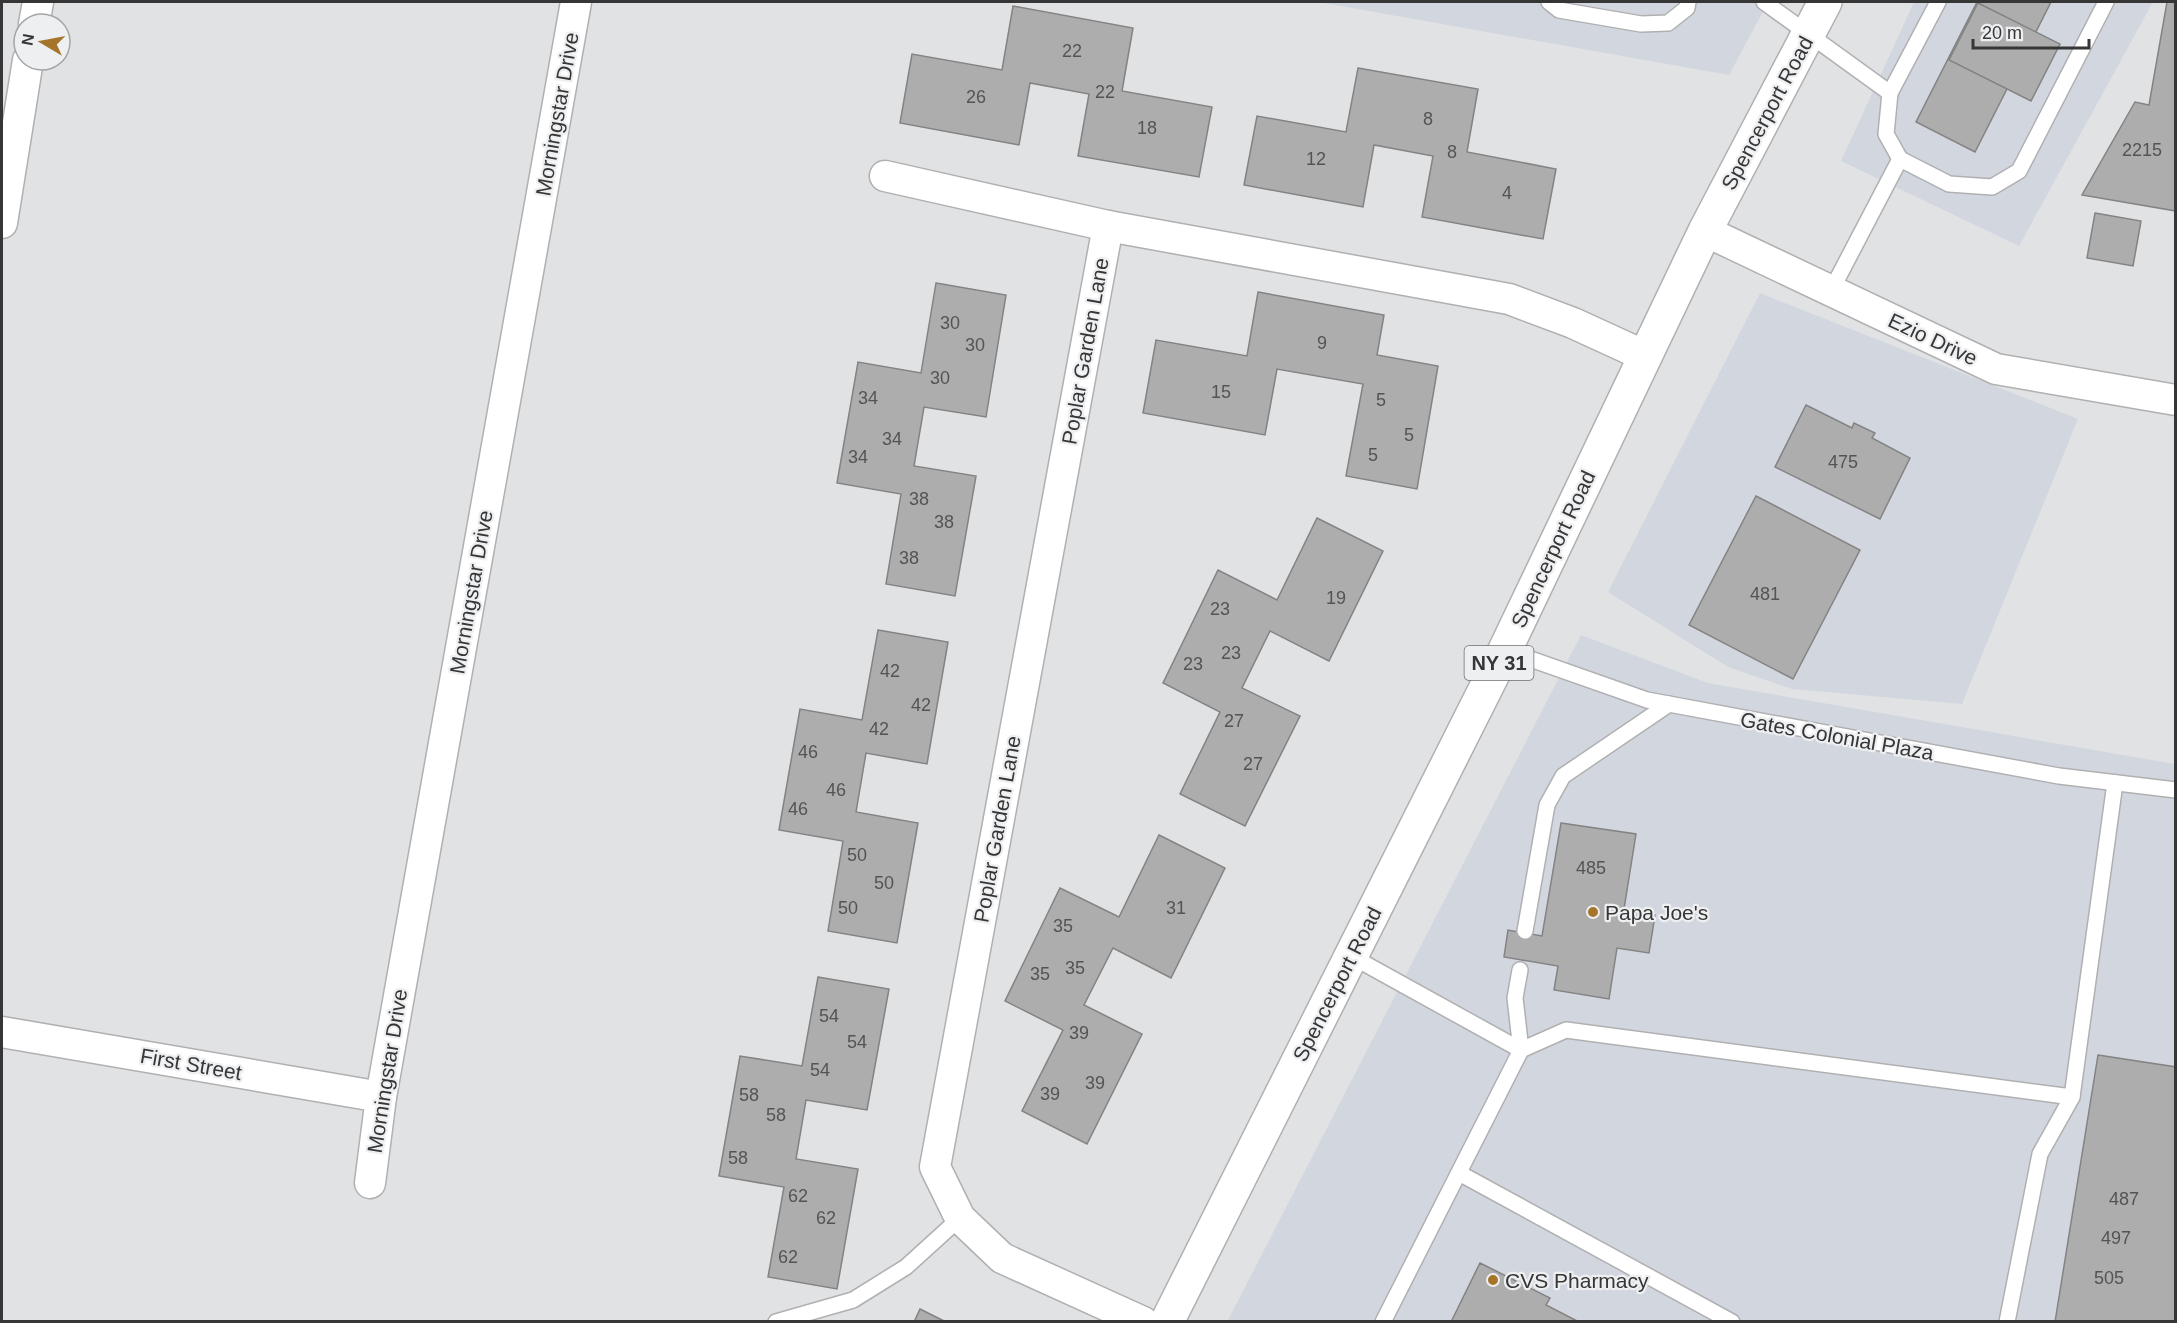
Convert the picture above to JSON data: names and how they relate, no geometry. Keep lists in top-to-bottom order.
{
  "streets": {
    "main road": ["Spencerport Road", "NY 31"],
    "street": [
      "Morningstar Drive",
      "Ezio Drive",
      "Poplar Garden Lane",
      "First Street"
    ],
    "lane": ["Gates Colonial Plaza"]
  },
  "crossings": [
    ["Spencerport Road", "Ezio Drive"],
    ["Spencerport Road", "Gates Colonial Plaza"],
    ["Morningstar Drive", "First Street"]
  ],
  "places": ["Papa Joe's", "CVS Pharmacy"],
  "house_numbers": [
    "22",
    "22",
    "26",
    "8",
    "18",
    "2215",
    "8",
    "12",
    "4",
    "30",
    "9",
    "30",
    "30",
    "15",
    "34",
    "5",
    "5",
    "34",
    "5",
    "34",
    "475",
    "38",
    "38",
    "38",
    "481",
    "19",
    "23",
    "23",
    "23",
    "42",
    "42",
    "27",
    "42",
    "46",
    "27",
    "46",
    "46",
    "50",
    "485",
    "50",
    "50",
    "31",
    "35",
    "35",
    "35",
    "54",
    "39",
    "54",
    "54",
    "39",
    "39",
    "58",
    "58",
    "58",
    "62",
    "487",
    "62",
    "497",
    "62",
    "505"
  ],
  "scale_bar": "20 m",
  "north": "left"
}
